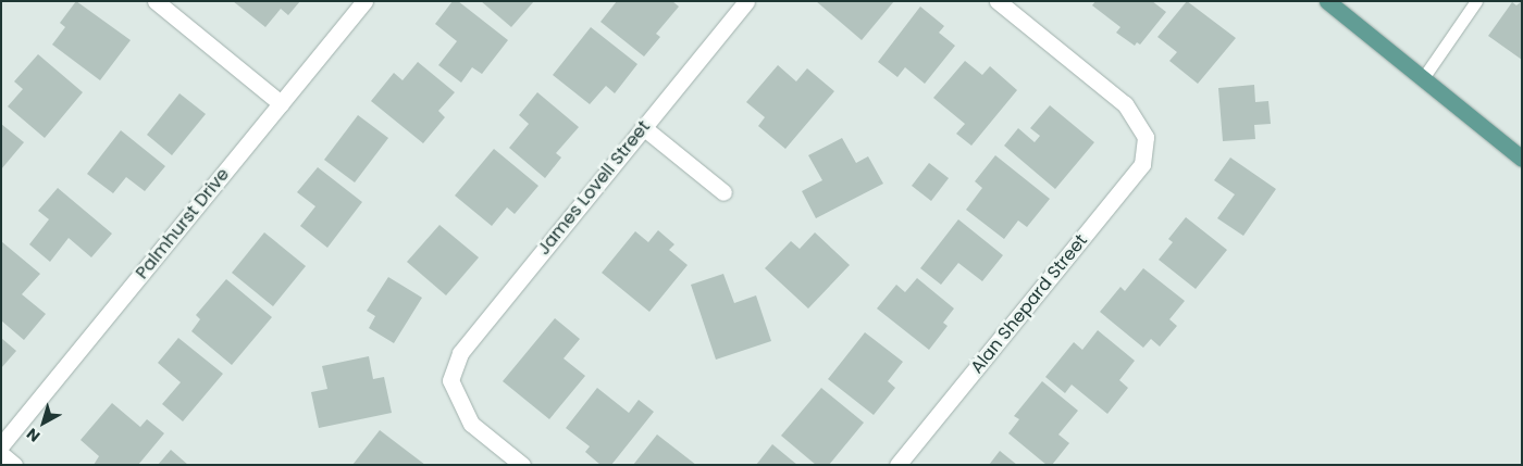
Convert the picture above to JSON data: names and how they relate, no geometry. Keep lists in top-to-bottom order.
{
  "streets": {
    "street": ["James Lovell Street", "Palmhurst Drive", "Alan Shepard Street"]
  },
  "north": "bottom left"
}
